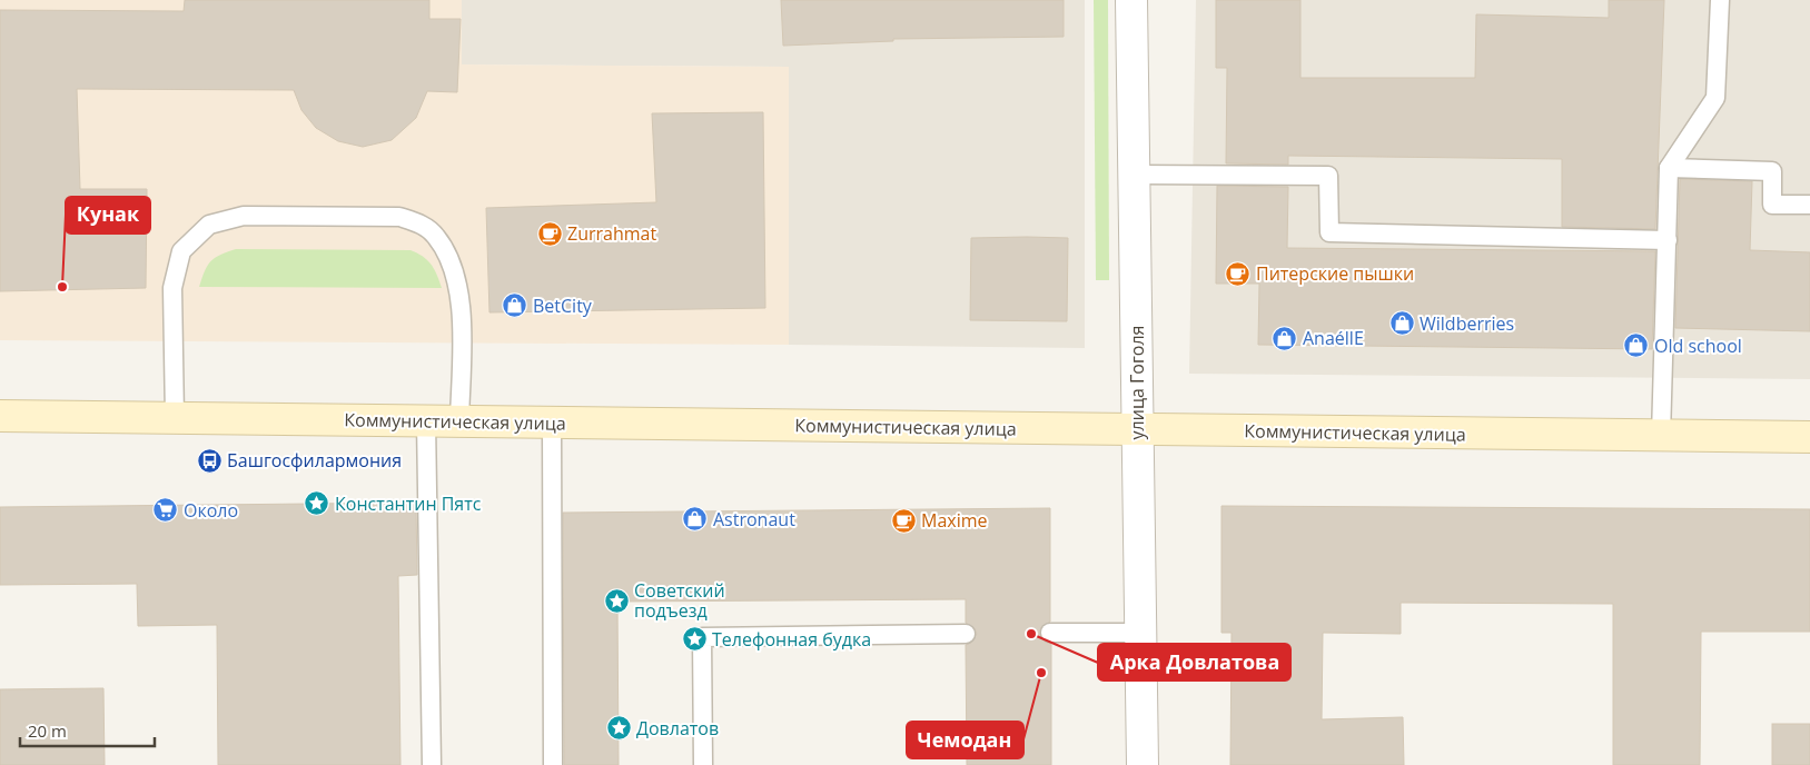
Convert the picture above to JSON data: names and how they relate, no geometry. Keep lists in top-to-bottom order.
{
  "streets": {
    "main road": ["Коммунистическая улица"],
    "street": ["улица Гоголя"]
  },
  "crossings": [
    ["улица Гоголя", "Коммунистическая улица"]
  ],
  "places": {
    "cafe": ["Zurrahmat", "Питерские пышки", "Maxime"],
    "other": ["Кунак", "Арка Довлатова", "Чемодан"],
    "shop": [
      "BetCity",
      "Wildberries",
      "AnaéllE",
      "Old school",
      "Astronaut"
    ],
    "bus stop": ["Башгосфилармония"],
    "place": [
      "Константин Пятс",
      "Советский подъезд",
      "Телефонная будка",
      "Довлатов"
    ],
    "supermarket": ["Около"]
  },
  "scale_bar": "20 m"
}
